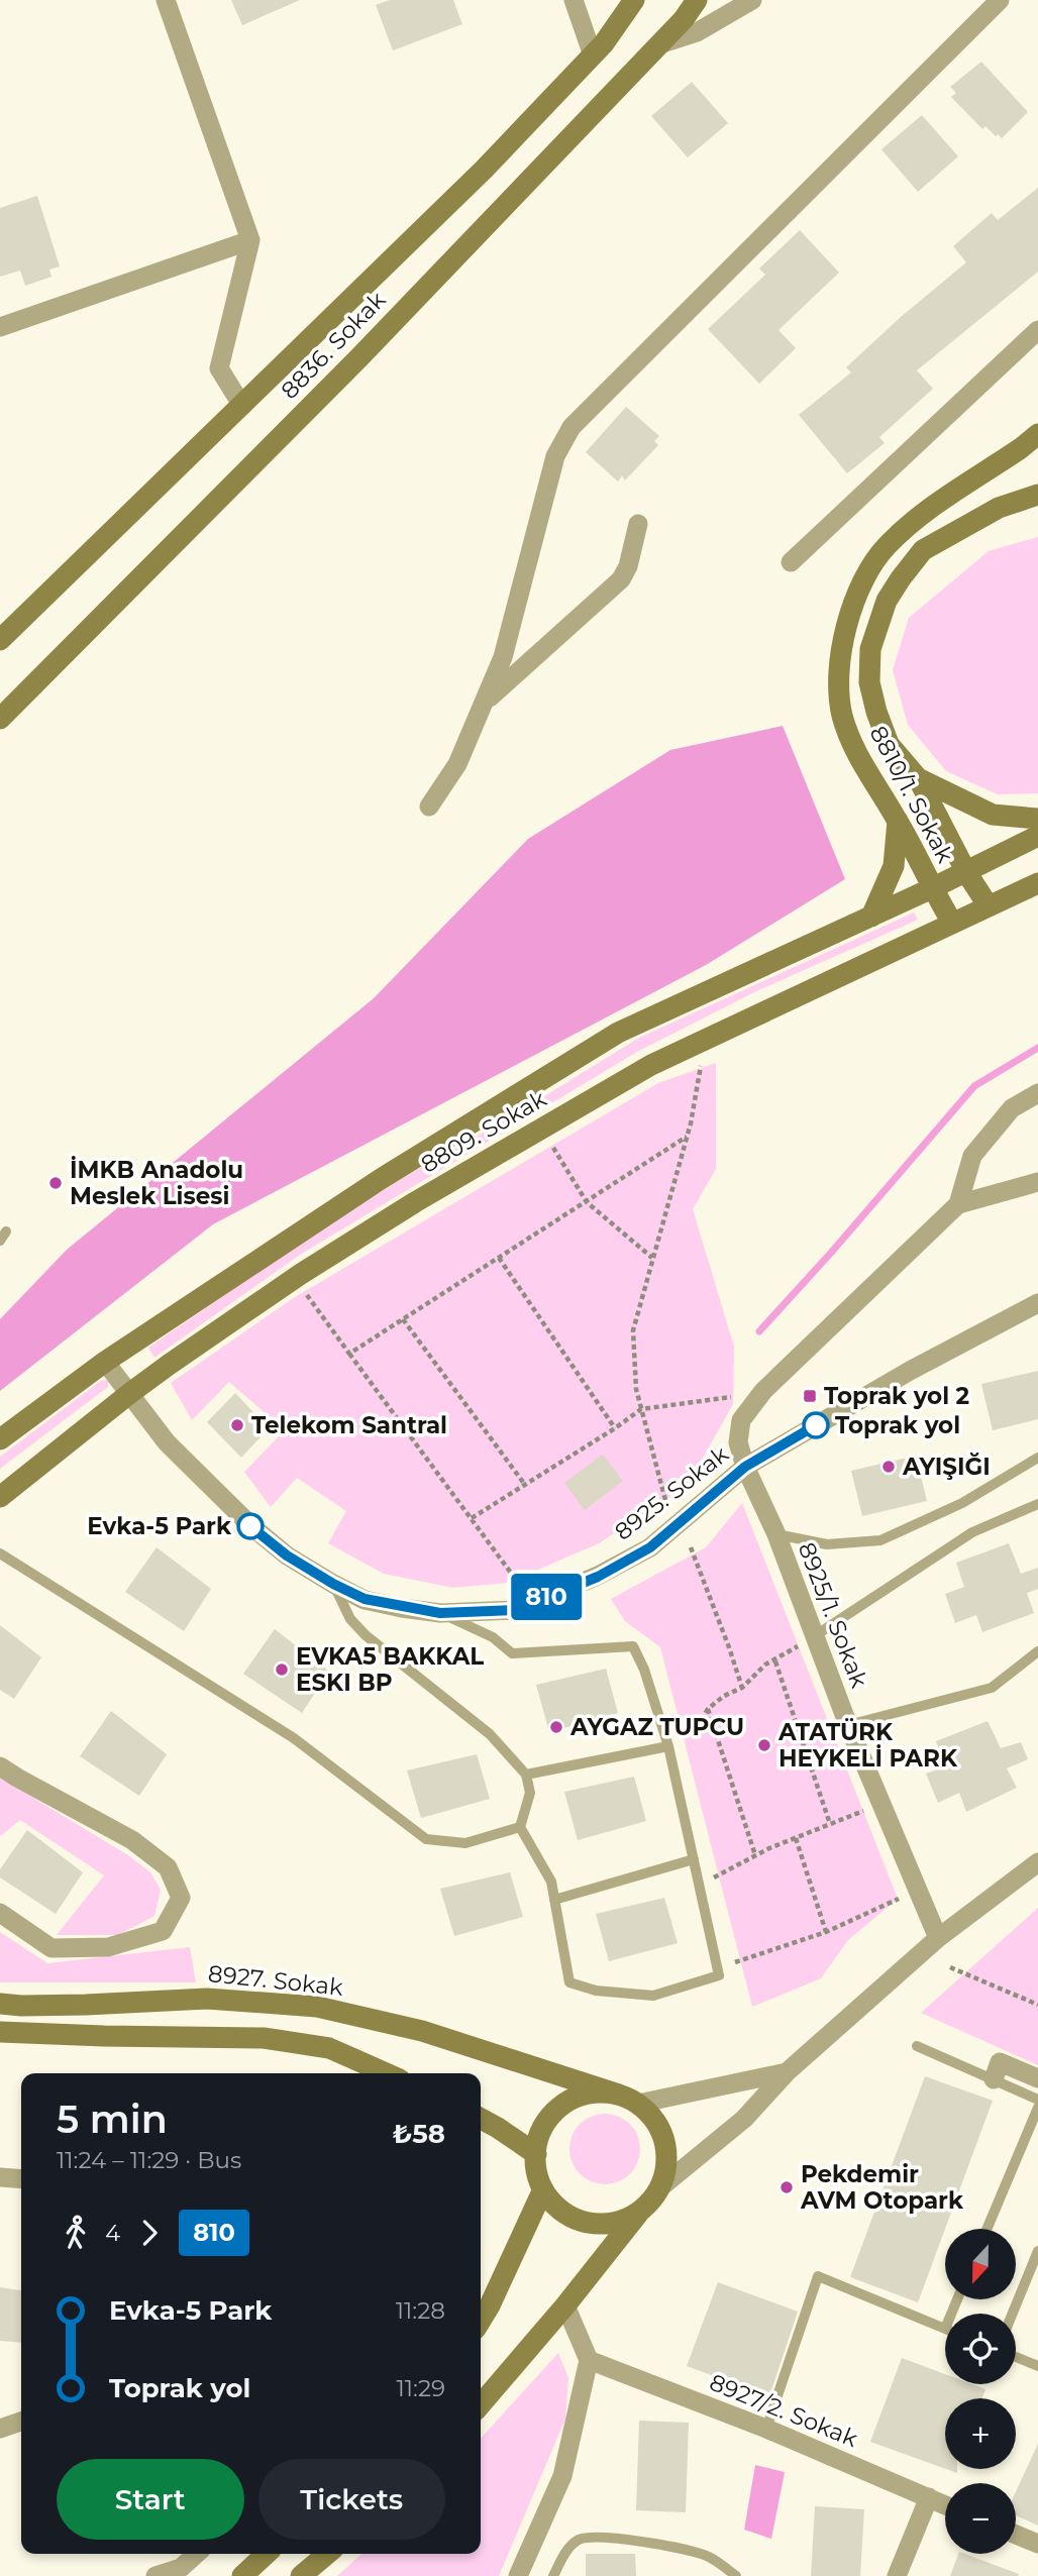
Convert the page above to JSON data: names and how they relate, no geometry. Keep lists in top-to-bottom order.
{
  "streets": {
    "street": [
      "8836. Sokak",
      "8810/1. Sokak",
      "8809. Sokak",
      "8925. Sokak",
      "8925/1. Sokak",
      "8927. Sokak",
      "8927/2. Sokak"
    ]
  },
  "crossings": [
    ["8810/1. Sokak", "8809. Sokak"],
    ["8809. Sokak", "8925. Sokak"],
    ["8925. Sokak", "8925/1. Sokak"]
  ],
  "places": {
    "other": [
      "İMKB Anadolu Meslek Lisesi",
      "Telekom Santral",
      "Toprak yol",
      "AYIŞIĞI",
      "Evka-5 Park",
      "EVKA5 BAKKAL ESKI BP",
      "AYGAZ TUPCU",
      "ATATÜRK HEYKELİ PARK",
      "Pekdemir AVM Otopark"
    ],
    "transit": ["Toprak yol 2"]
  },
  "lines": ["bus line 810"],
  "north": "bottom",
  "page": {
    "on_map": "810",
    "heading": ["5 min", "11:24 – 11:29 · Bus", "₺58"],
    "legs": ["4", "810"],
    "map_buttons": ["+", "−"],
    "list": [
      {
        "name": "Evka-5 Park",
        "value": "11:28"
      },
      {
        "name": "Toprak yol",
        "value": "11:29"
      }
    ],
    "buttons": ["Start", "Tickets"]
  }
}
